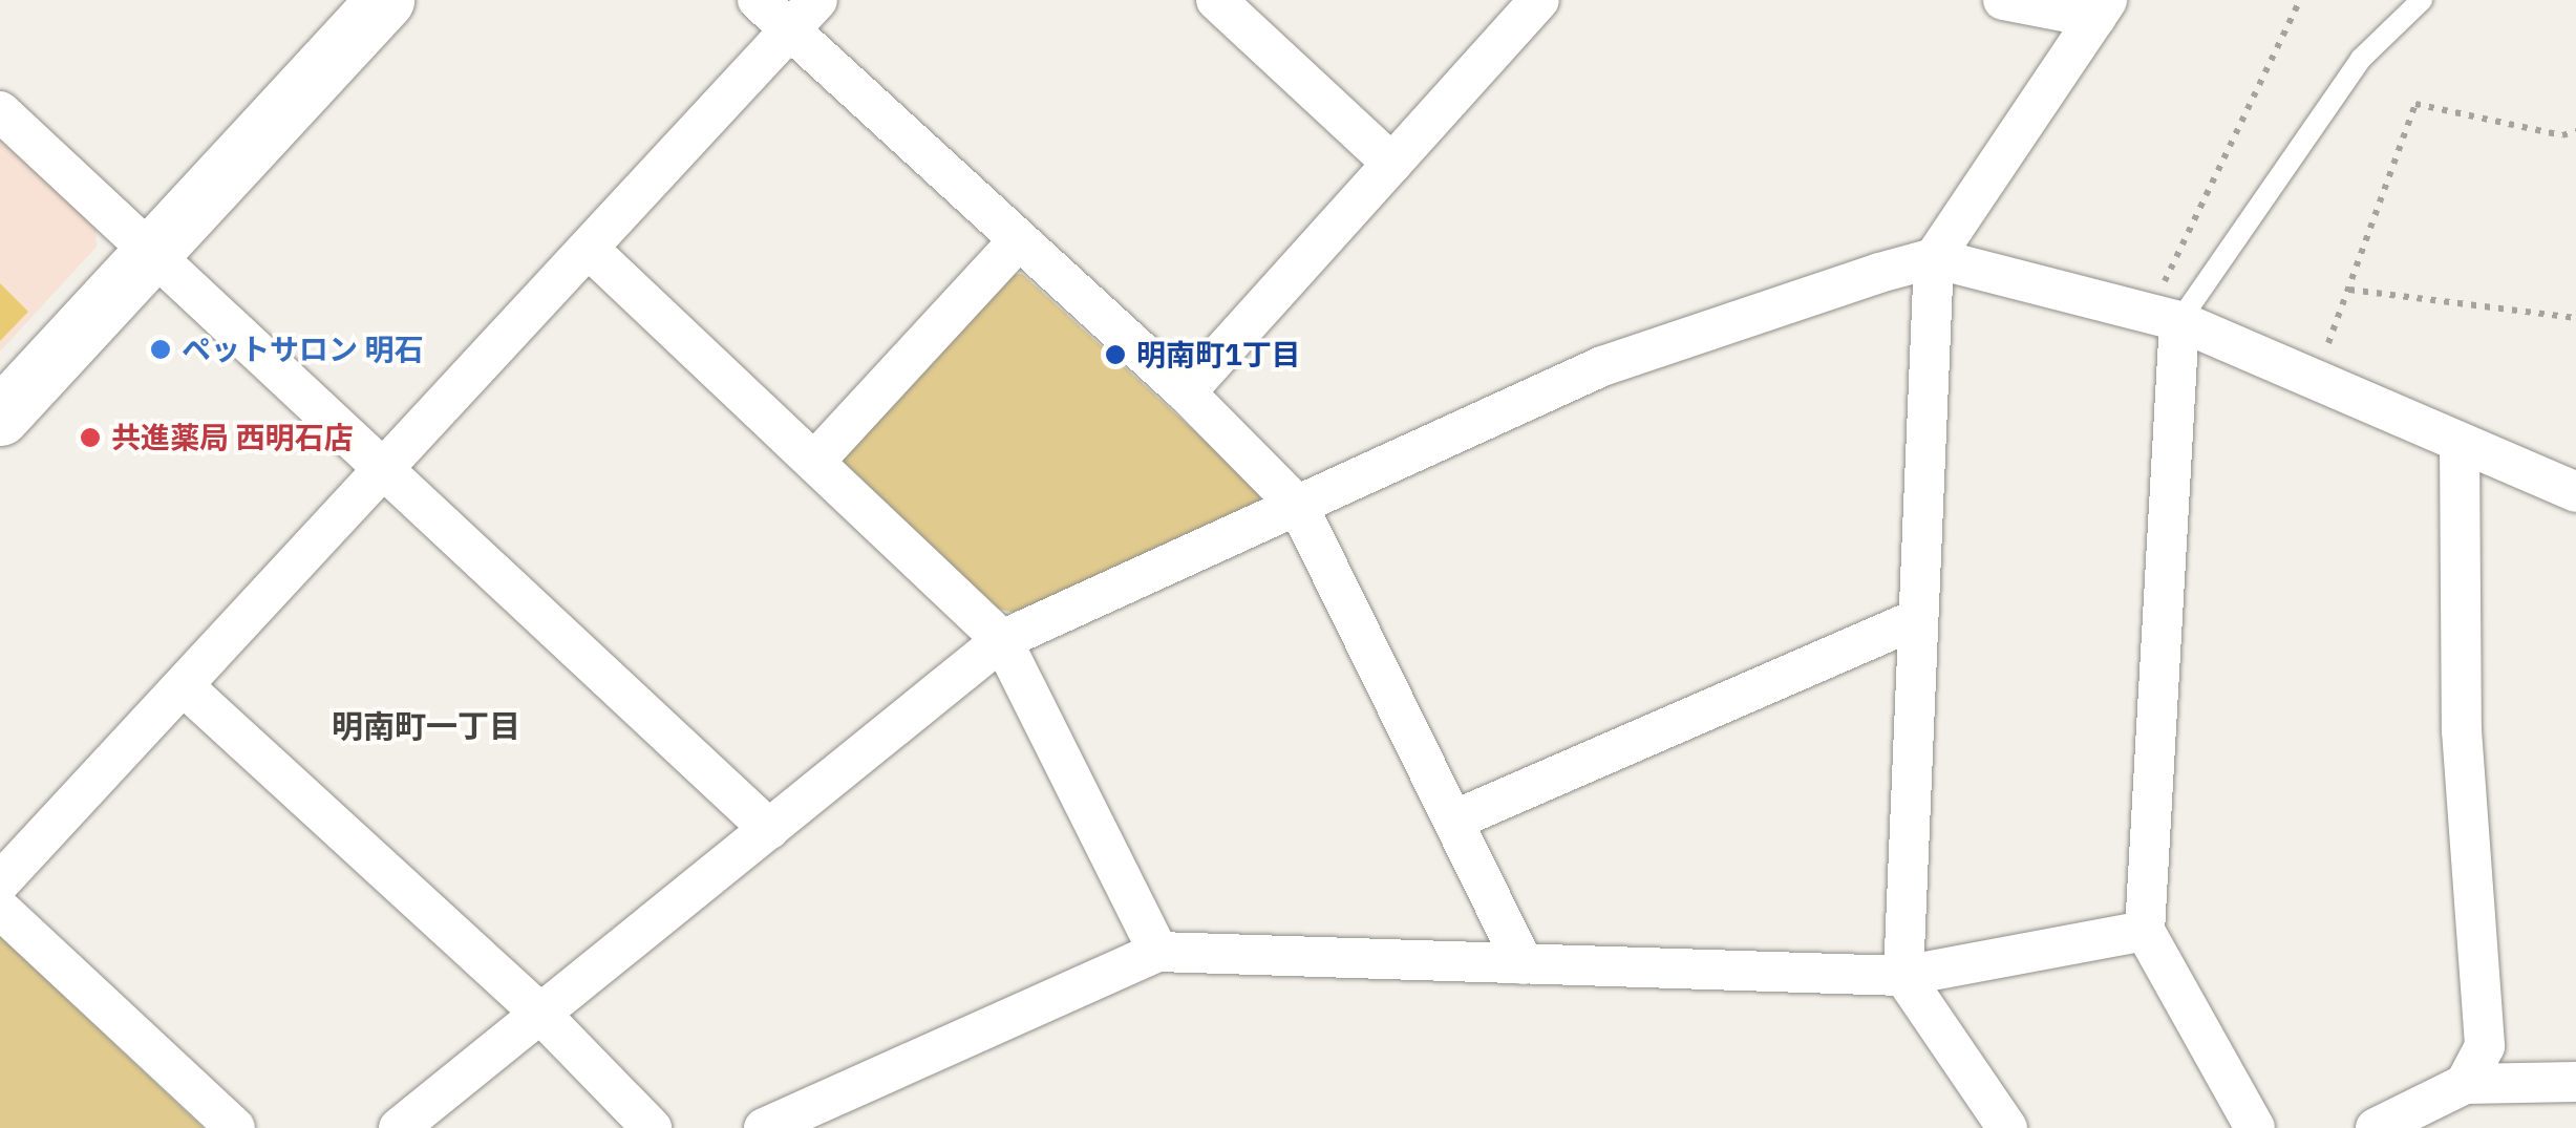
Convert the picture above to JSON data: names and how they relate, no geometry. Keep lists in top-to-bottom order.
{
  "districts": ["明南町一丁目"],
  "places": ["ペットサロン 明石", "明南町1丁目", "共進薬局 西明石店"]
}
